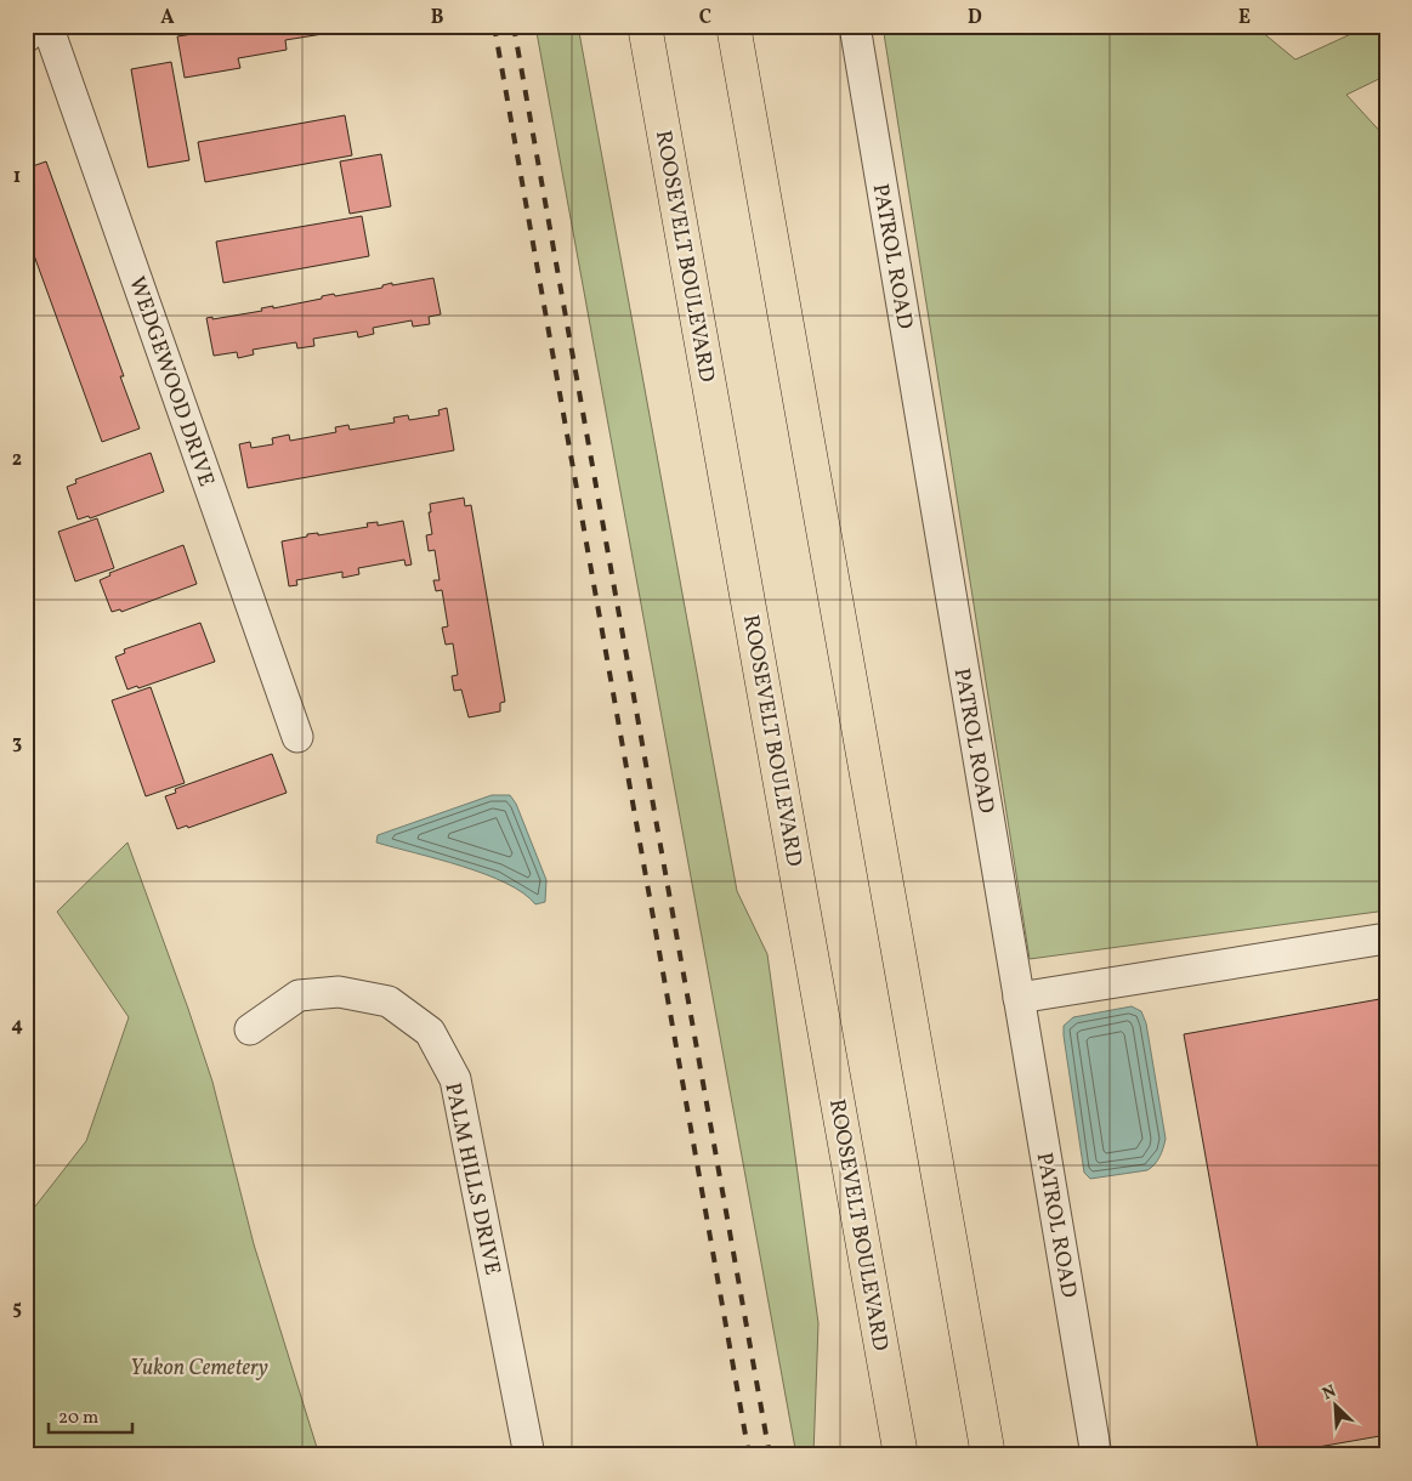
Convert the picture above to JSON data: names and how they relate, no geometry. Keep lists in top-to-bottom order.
{
  "streets": {
    "highway": ["ROOSEVELT BOULEVARD"],
    "street": ["PATROL ROAD", "WEDGEWOOD DRIVE", "PALM HILLS DRIVE"]
  },
  "parks": ["Yukon Cemetery"],
  "scale_bar": "20 m",
  "north": "top left",
  "grid": {
    "columns": [
      "A",
      "B",
      "C",
      "D",
      "E"
    ],
    "rows": [
      "1",
      "2",
      "3",
      "4",
      "5"
    ]
  }
}
